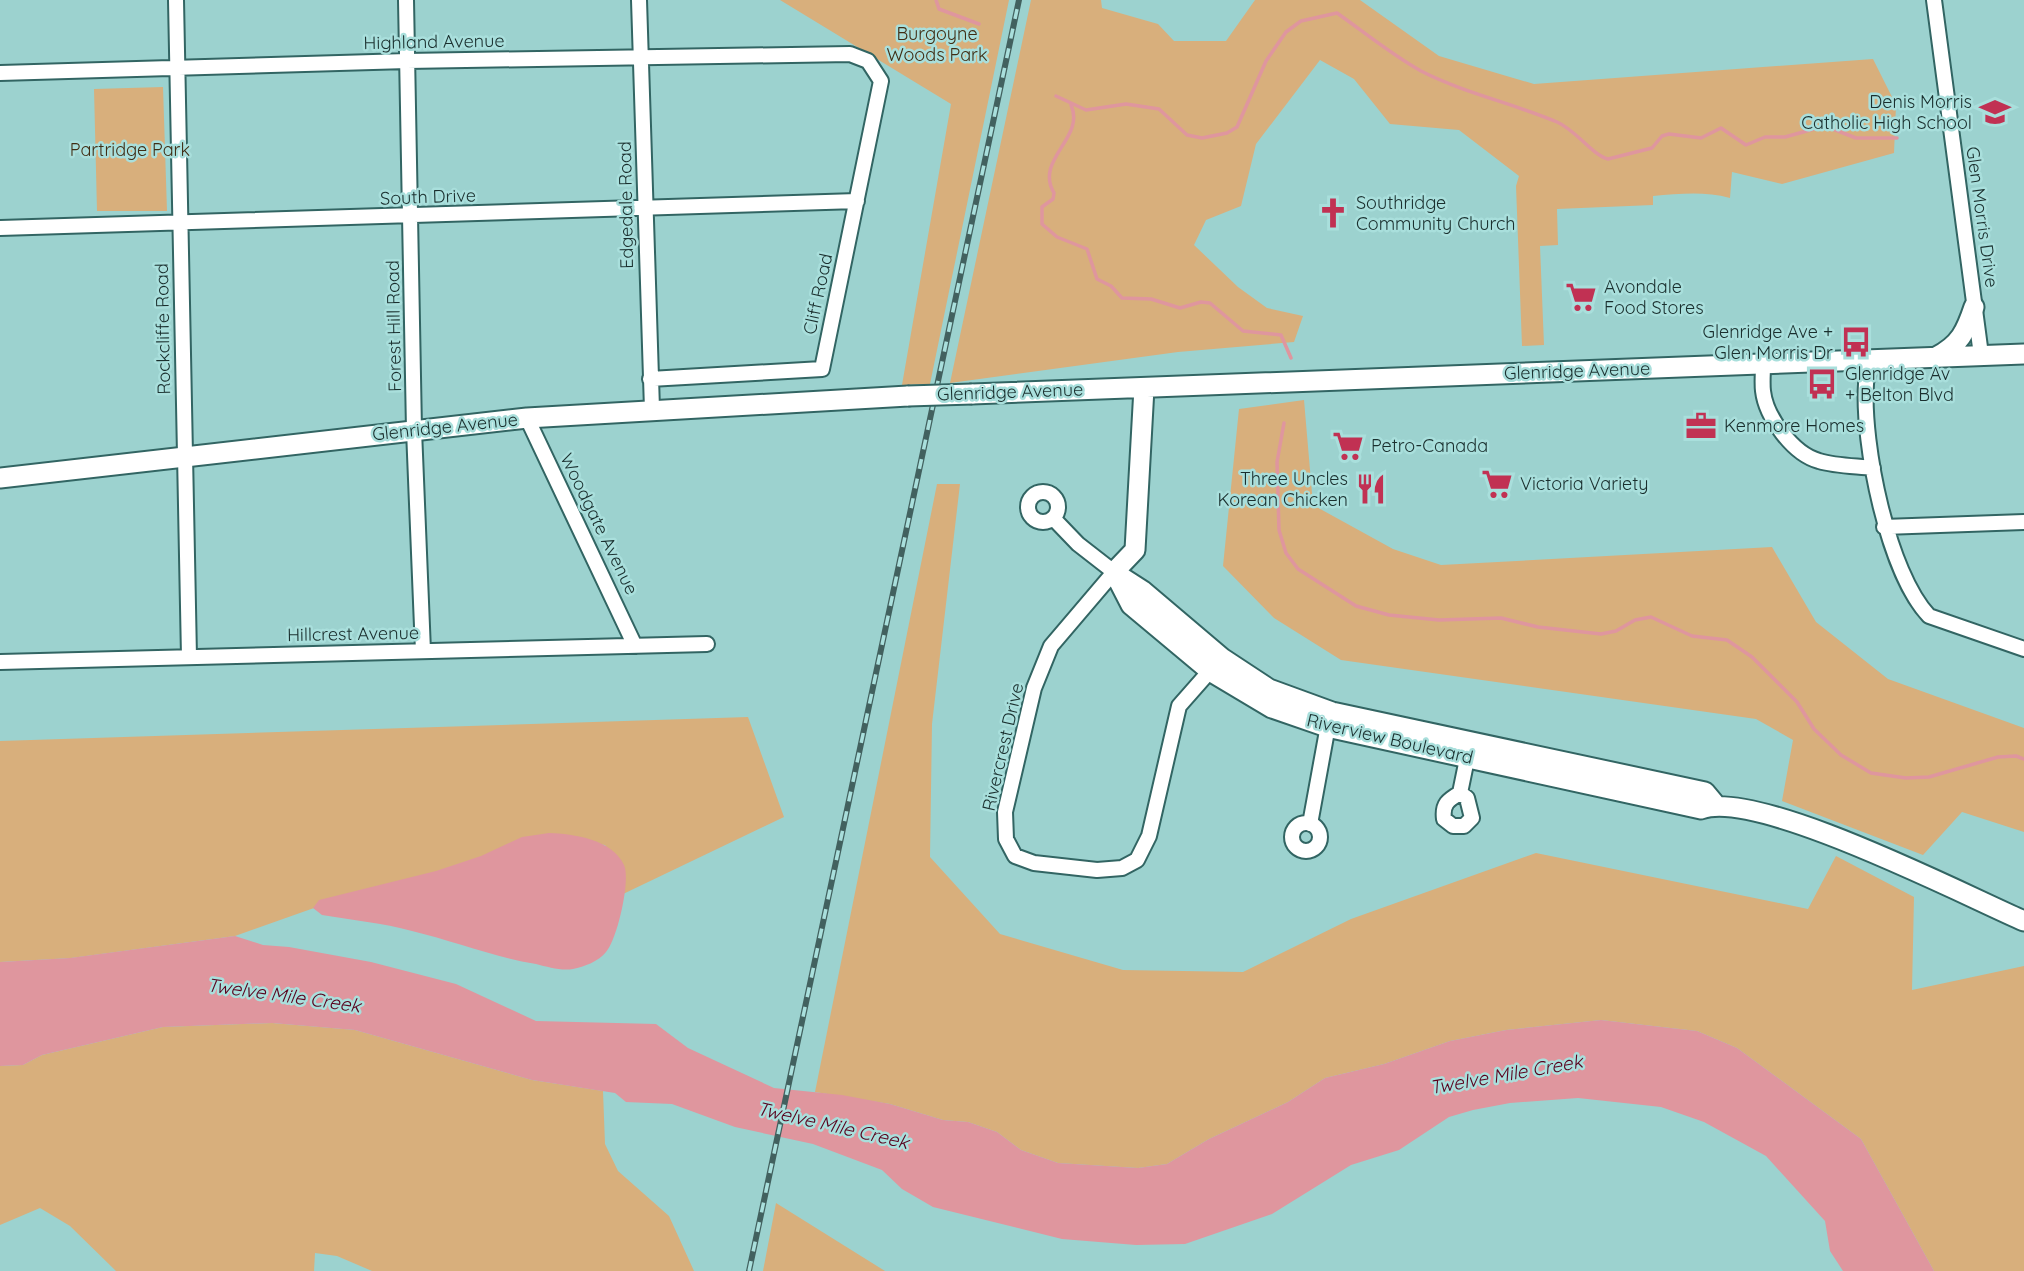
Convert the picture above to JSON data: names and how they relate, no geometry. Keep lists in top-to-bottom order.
{
  "streets": {
    "main road": ["Glenridge Avenue", "Riverview Boulevard"],
    "street": [
      "Highland Avenue",
      "South Drive",
      "Edgedale Road",
      "Glen Morris Drive",
      "Cliff Road",
      "Forest Hill Road",
      "Rockcliffe Road",
      "Woodgate Avenue",
      "Hillcrest Avenue",
      "Rivercrest Drive"
    ]
  },
  "crossings": [
    ["Highland Avenue", "Edgedale Road"],
    ["Highland Avenue", "Cliff Road"],
    ["Highland Avenue", "Forest Hill Road"],
    ["Highland Avenue", "Rockcliffe Road"],
    ["South Drive", "Edgedale Road"],
    ["South Drive", "Cliff Road"],
    ["South Drive", "Forest Hill Road"],
    ["South Drive", "Rockcliffe Road"],
    ["Edgedale Road", "Cliff Road"],
    ["Edgedale Road", "Glenridge Avenue"],
    ["Glen Morris Drive", "Glenridge Avenue"],
    ["Forest Hill Road", "Glenridge Avenue"],
    ["Forest Hill Road", "Hillcrest Avenue"],
    ["Rockcliffe Road", "Glenridge Avenue"],
    ["Rockcliffe Road", "Hillcrest Avenue"],
    ["Glenridge Avenue", "Woodgate Avenue"],
    ["Woodgate Avenue", "Hillcrest Avenue"],
    ["Riverview Boulevard", "Rivercrest Drive"]
  ],
  "water": ["Twelve Mile Creek"],
  "parks": ["Burgoyne Woods Park", "Partridge Park"],
  "places": {
    "school or university": ["Denis Morris Catholic High School"],
    "church": ["Southridge Community Church"],
    "supermarket": ["Avondale Food Stores", "Petro-Canada", "Victoria Variety"],
    "bus stop": ["Glenridge Ave + Glen Morris Dr", "Glenridge Av + Belton Blvd"],
    "office": ["Kenmore Homes"],
    "restaurant": ["Three Uncles Korean Chicken"]
  }
}
